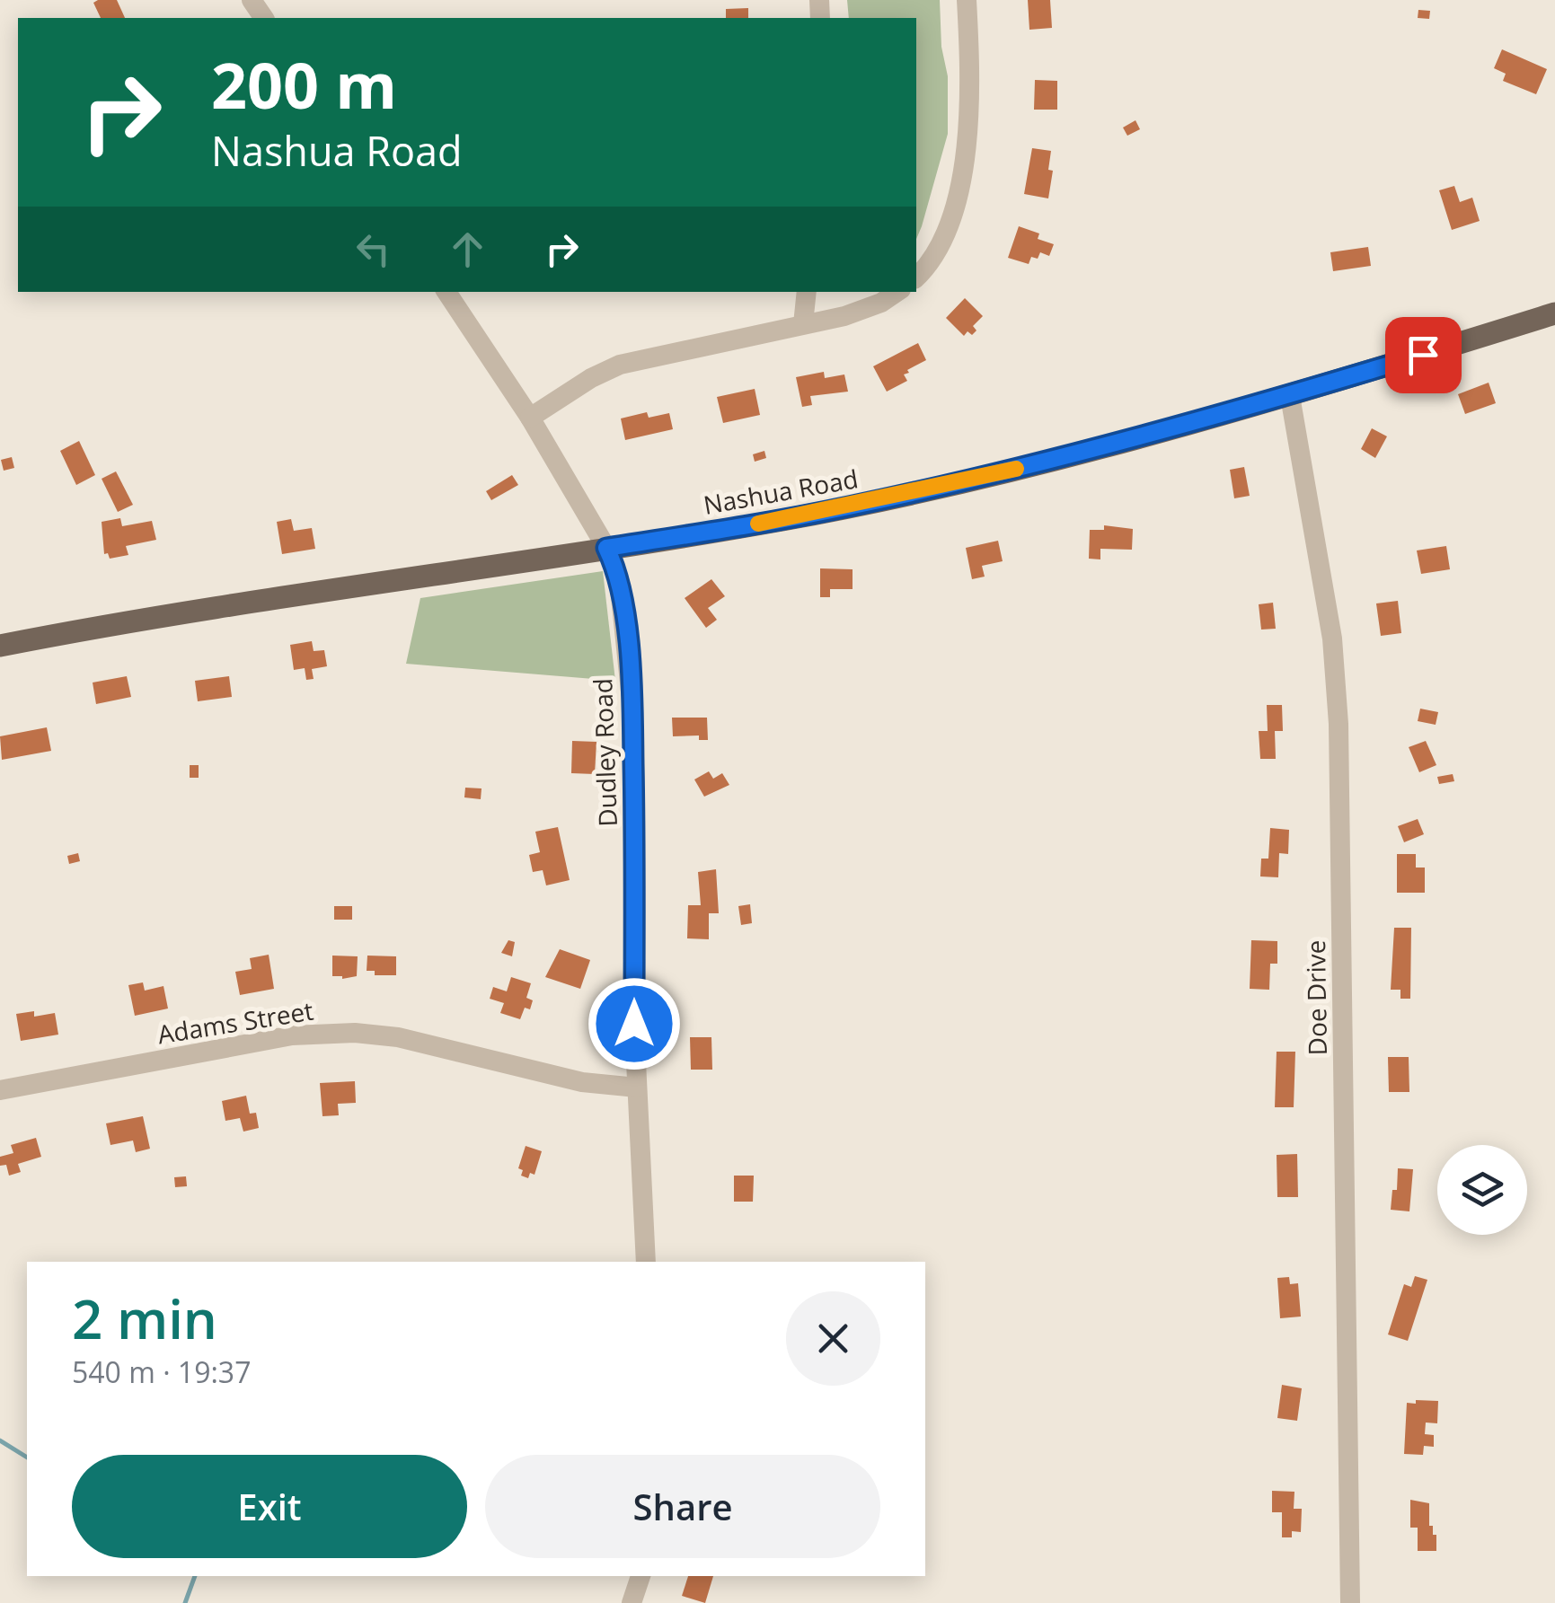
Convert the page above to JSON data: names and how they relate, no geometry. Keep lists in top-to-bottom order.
{
  "streets": {
    "main road": ["Nashua Road"],
    "street": ["Dudley Road", "Doe Drive", "Adams Street"]
  },
  "crossings": [
    ["Nashua Road", "Dudley Road"],
    ["Nashua Road", "Doe Drive"],
    ["Dudley Road", "Adams Street"]
  ],
  "page": {
    "turn": ["200 m", "Nashua Road"],
    "heading": ["2 min", "540 m · 19:37"],
    "buttons": ["Exit", "Share"]
  }
}
